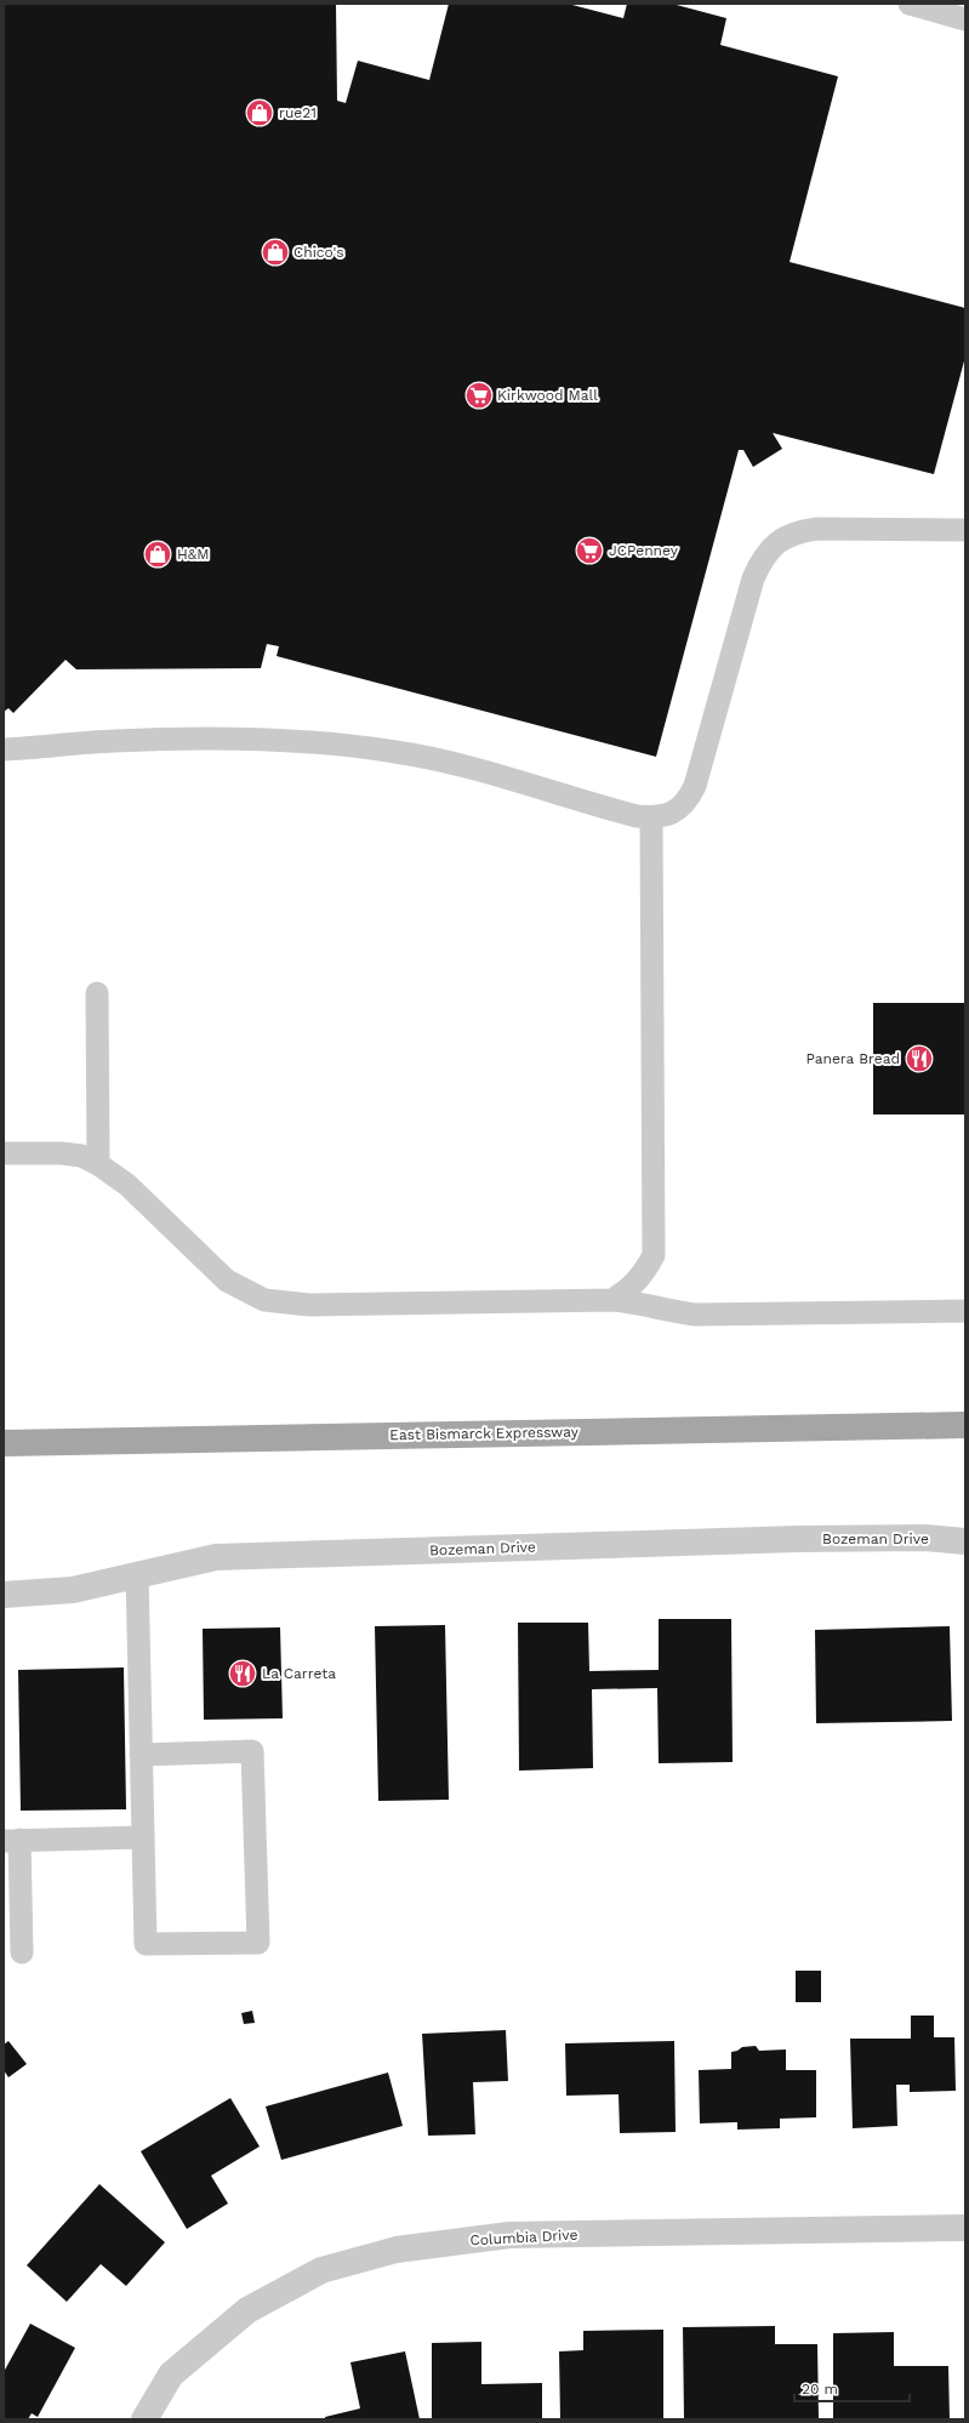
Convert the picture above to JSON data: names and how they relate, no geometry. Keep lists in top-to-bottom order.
{
  "streets": {
    "main road": ["East Bismarck Expressway"],
    "street": ["Bozeman Drive", "Columbia Drive"]
  },
  "places": {
    "shop": ["rue21", "Chico's", "H&M"],
    "supermarket": ["Kirkwood Mall", "JCPenney"],
    "restaurant": ["Panera Bread", "La Carreta"]
  },
  "scale_bar": "20 m"
}
